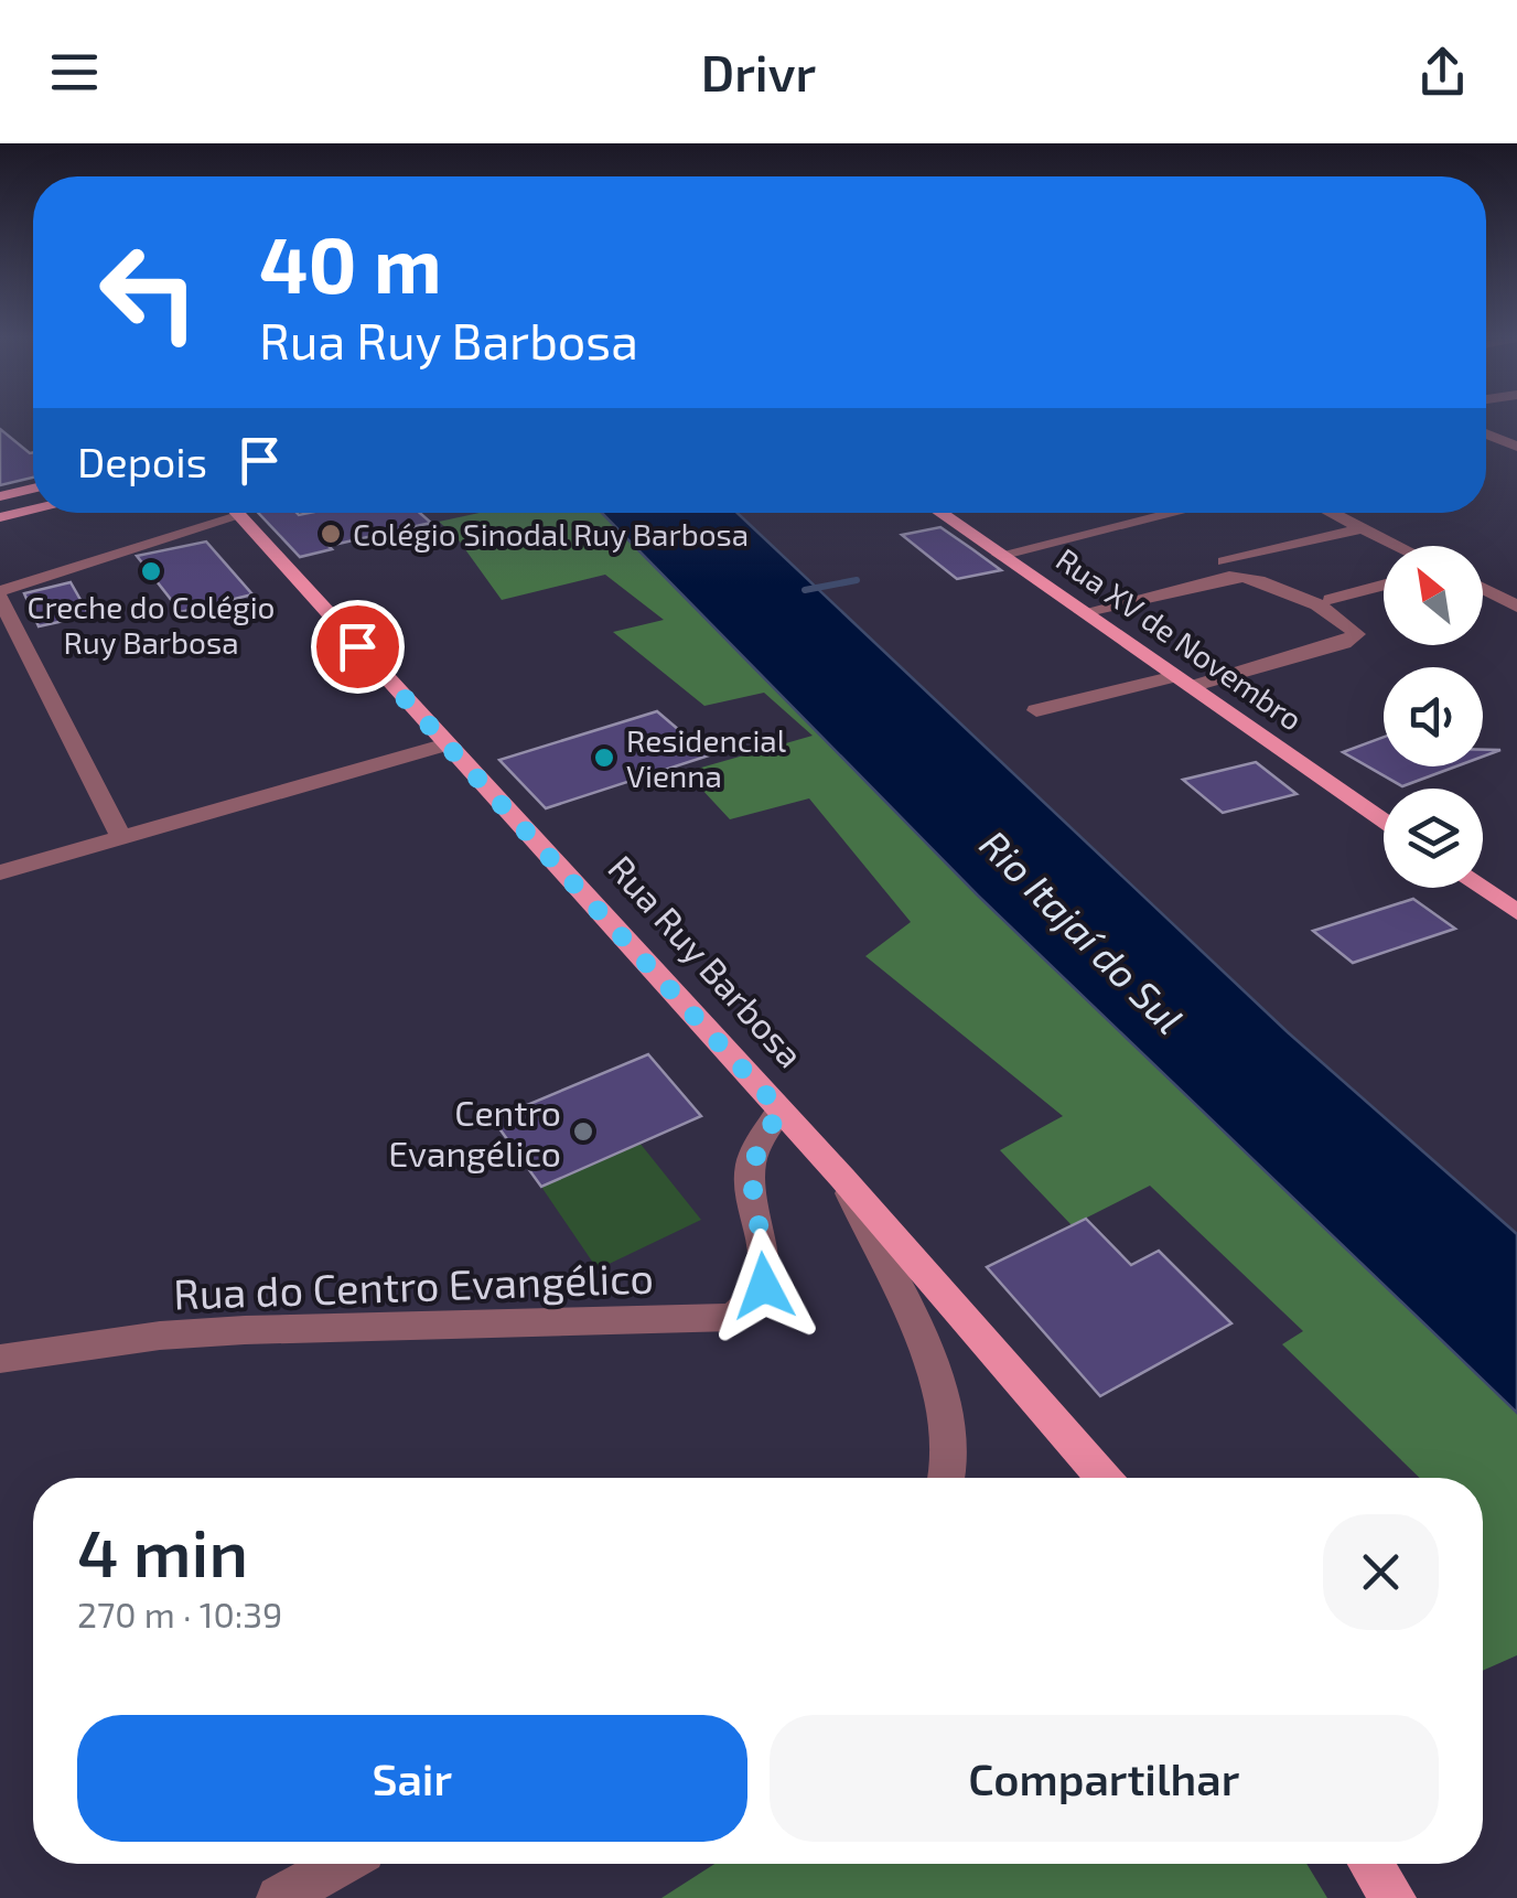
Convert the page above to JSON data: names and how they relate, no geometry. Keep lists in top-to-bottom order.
{
  "streets": {
    "main road": ["Rua XV de Novembro", "Rua Ruy Barbosa"],
    "street": ["Rua do Centro Evangélico"]
  },
  "crossings": [
    ["Rua Ruy Barbosa", "Rua do Centro Evangélico"]
  ],
  "water": ["Rio Itajaí do Sul"],
  "places": [
    "Colégio Sinodal Ruy Barbosa",
    "Creche do Colégio Ruy Barbosa",
    "Residencial Vienna",
    "Centro Evangélico"
  ],
  "north": "top left",
  "page": {
    "header": "Drivr",
    "turn": ["40 m", "Rua Ruy Barbosa"],
    "then": "Depois",
    "heading": ["4 min", "270 m · 10:39"],
    "buttons": ["Sair", "Compartilhar"]
  }
}
